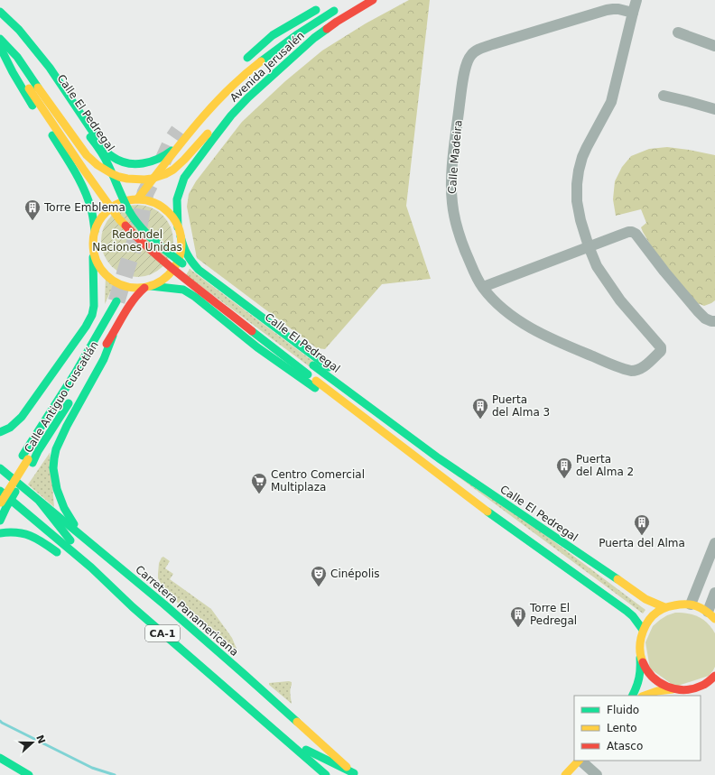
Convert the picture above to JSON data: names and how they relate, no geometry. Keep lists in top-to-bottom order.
{
  "streets": {
    "main road": [
      "Avenida Jerusalén",
      "Calle El Pedregal",
      "Calle Antiguo Cuscatlán",
      "Carretera Panamericana",
      "CA-1"
    ],
    "street": ["Calle Madeira"]
  },
  "crossings": [
    ["Avenida Jerusalén", "Calle Antiguo Cuscatlán"]
  ],
  "parks": ["Redondel Naciones Unidas"],
  "places": {
    "building": [
      "Torre Emblema",
      "Puerta del Alma 3",
      "Puerta del Alma 2",
      "Puerta del Alma",
      "Torre El Pedregal"
    ],
    "supermarket": ["Centro Comercial Multiplaza"],
    "theatre": ["Cinépolis"]
  },
  "legend": ["Fluido", "Lento", "Atasco"],
  "north": "right"
}
